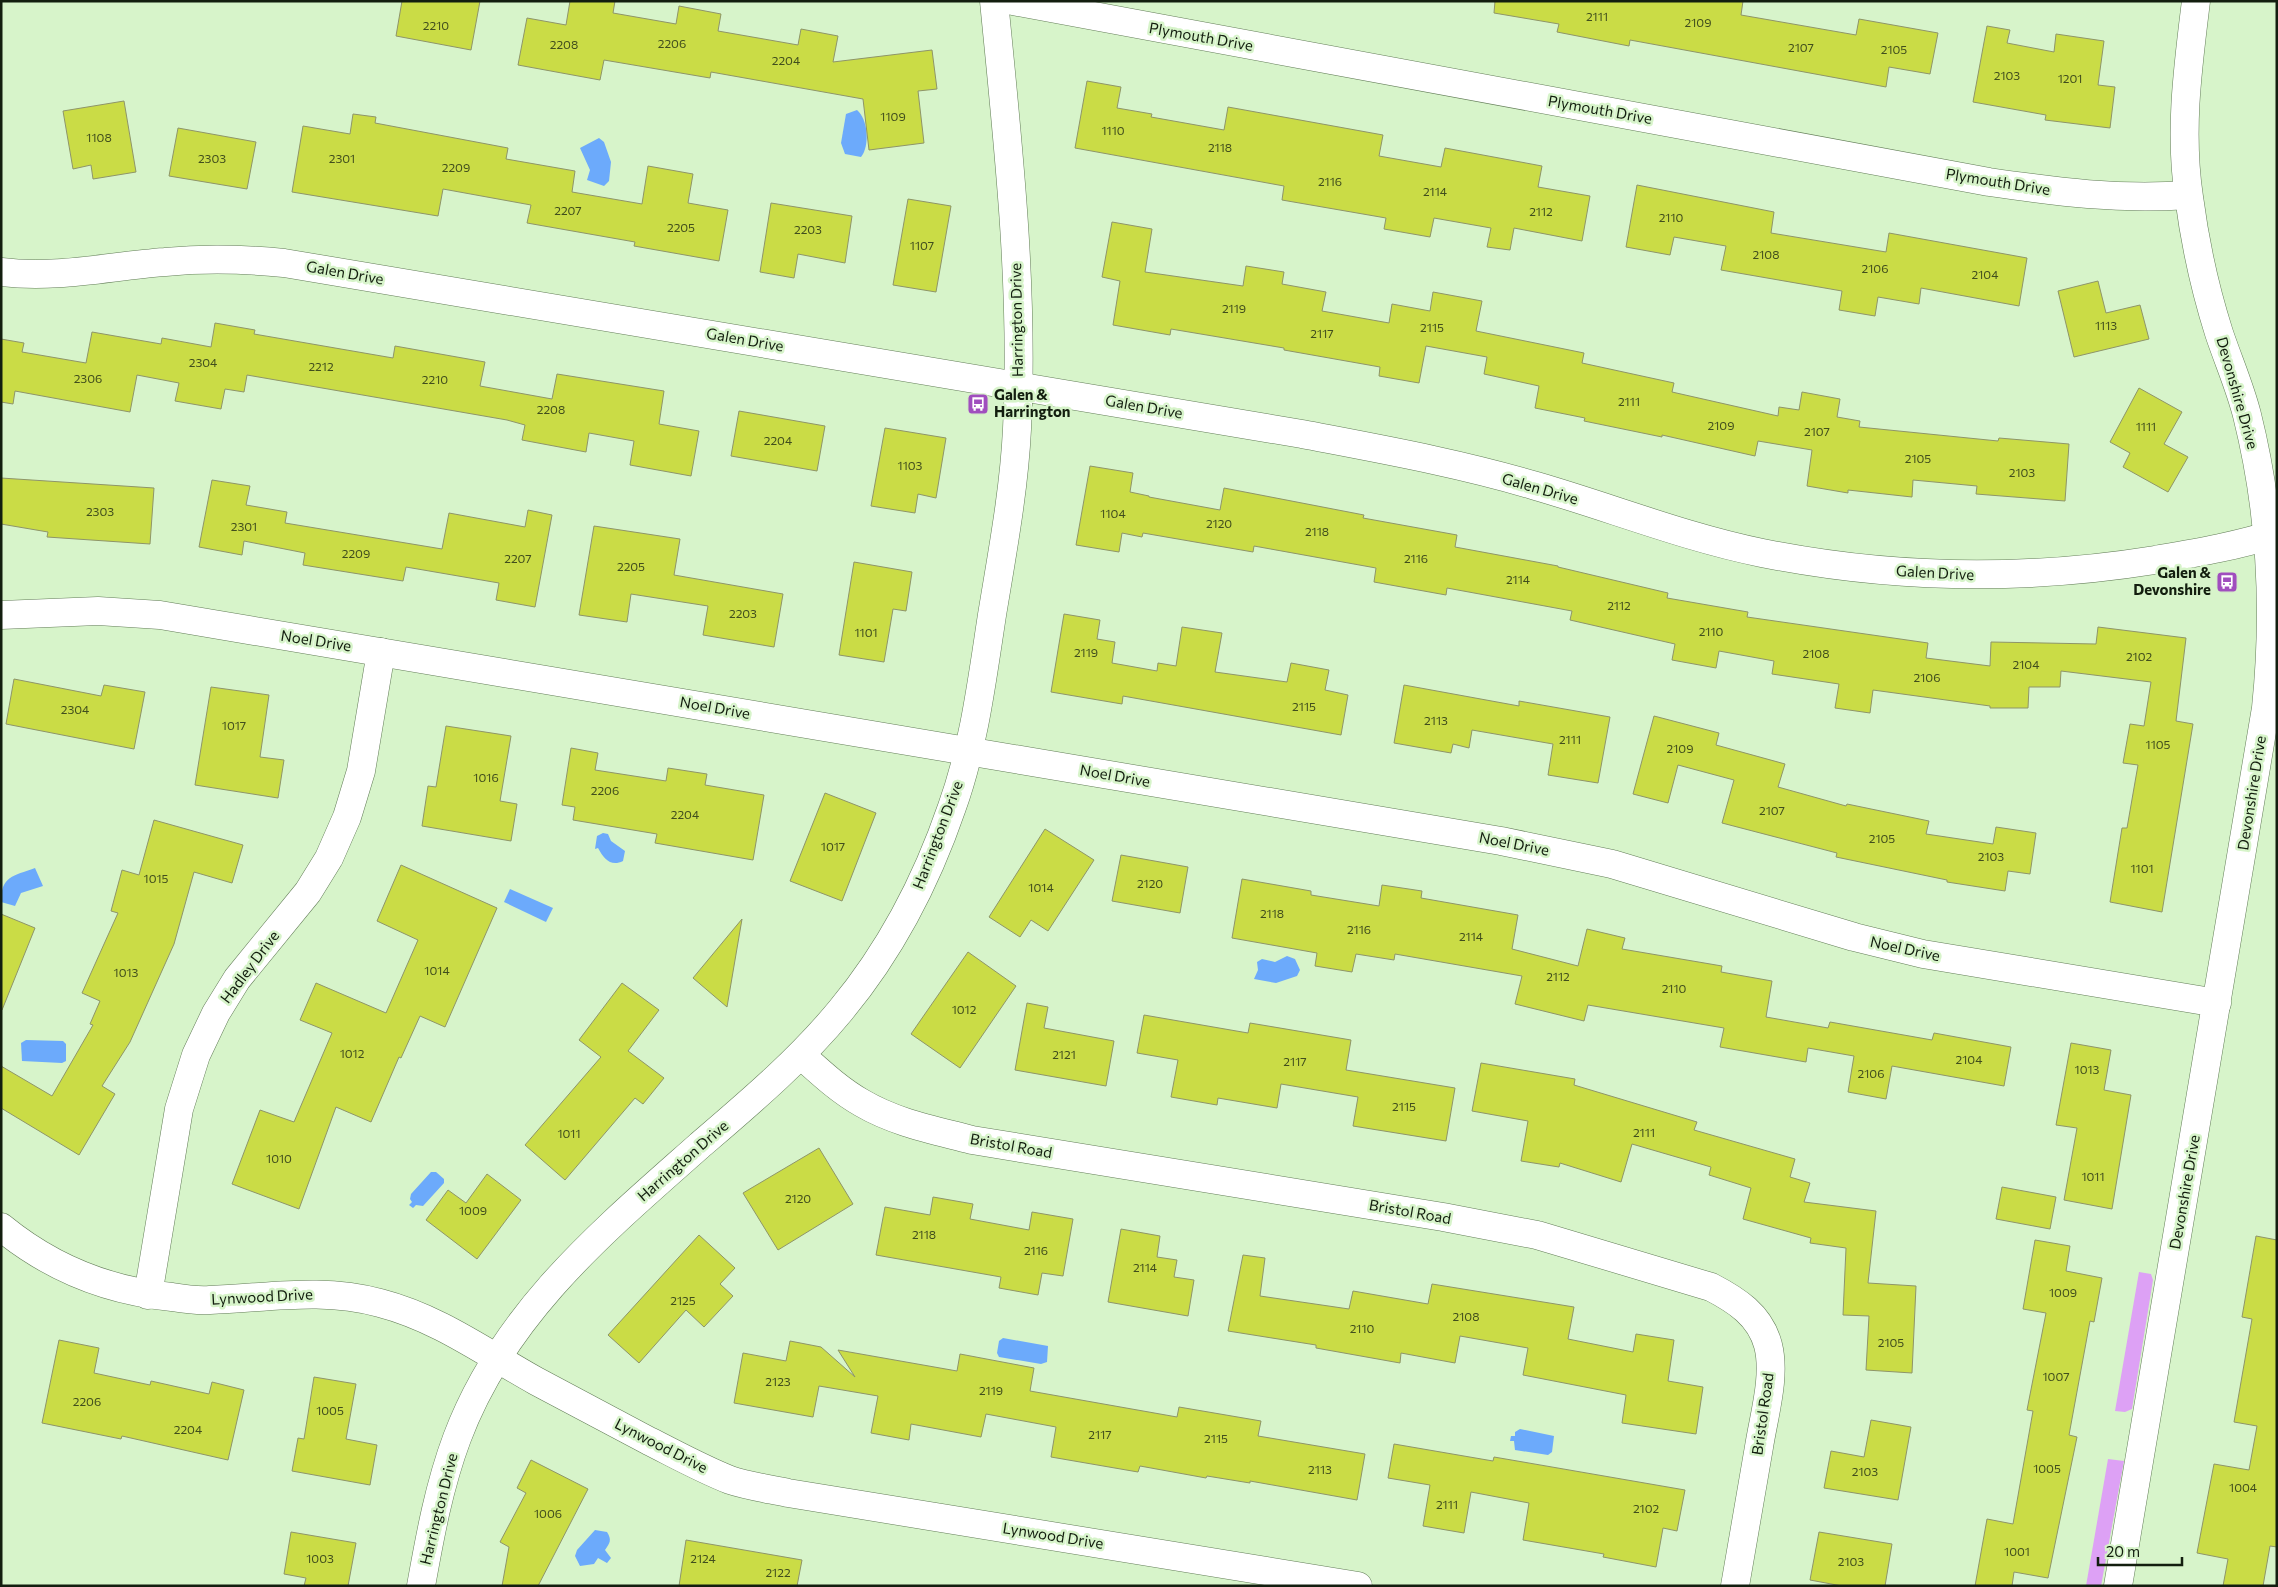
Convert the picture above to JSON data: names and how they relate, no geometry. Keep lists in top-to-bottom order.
{
  "streets": {
    "street": [
      "Plymouth Drive",
      "Galen Drive",
      "Harrington Drive",
      "Devonshire Drive",
      "Noel Drive",
      "Hadley Drive",
      "Bristol Road",
      "Lynwood Drive"
    ]
  },
  "crossings": [
    ["Plymouth Drive", "Devonshire Drive"],
    ["Galen Drive", "Harrington Drive"],
    ["Galen Drive", "Devonshire Drive"],
    ["Harrington Drive", "Noel Drive"],
    ["Harrington Drive", "Bristol Road"],
    ["Harrington Drive", "Lynwood Drive"],
    ["Devonshire Drive", "Noel Drive"],
    ["Noel Drive", "Hadley Drive"],
    ["Hadley Drive", "Lynwood Drive"]
  ],
  "places": {
    "bus stop": ["Galen & Harrington", "Galen & Devonshire"]
  },
  "house_numbers": [
    "2111",
    "2109",
    "2210",
    "2206",
    "2208",
    "2107",
    "2105",
    "2204",
    "2103",
    "1201",
    "1109",
    "1110",
    "1108",
    "2118",
    "2303",
    "2301",
    "2209",
    "2116",
    "2114",
    "2207",
    "2112",
    "2110",
    "2205",
    "2203",
    "1107",
    "2108",
    "2106",
    "2104",
    "2119",
    "1113",
    "2115",
    "2117",
    "2304",
    "2212",
    "2306",
    "2210",
    "2111",
    "2208",
    "2109",
    "1111",
    "2107",
    "2204",
    "2105",
    "1103",
    "2103",
    "2303",
    "1104",
    "2120",
    "2301",
    "2118",
    "2209",
    "2207",
    "2116",
    "2205",
    "2114",
    "2112",
    "2203",
    "2110",
    "1101",
    "2119",
    "2108",
    "2102",
    "2104",
    "2106",
    "2115",
    "2304",
    "2113",
    "1017",
    "2111",
    "1105",
    "2109",
    "1016",
    "2206",
    "2107",
    "2204",
    "2105",
    "1017",
    "2103",
    "1101",
    "1015",
    "2120",
    "1014",
    "2118",
    "2116",
    "2114",
    "1014",
    "1013",
    "2112",
    "2110",
    "1012",
    "1012",
    "2121",
    "2104",
    "2117",
    "1013",
    "2106",
    "2115",
    "2111",
    "1011",
    "1010",
    "1011",
    "2120",
    "1009",
    "2118",
    "2116",
    "2114",
    "1009",
    "2125",
    "2108",
    "2110",
    "2105",
    "1007",
    "2123",
    "2119",
    "2206",
    "1005",
    "2204",
    "2117",
    "2115",
    "1005",
    "2113",
    "2103",
    "1004",
    "2111",
    "2102",
    "1006",
    "1001",
    "1003",
    "2124",
    "2103",
    "2122"
  ],
  "scale_bar": "20 m"
}
